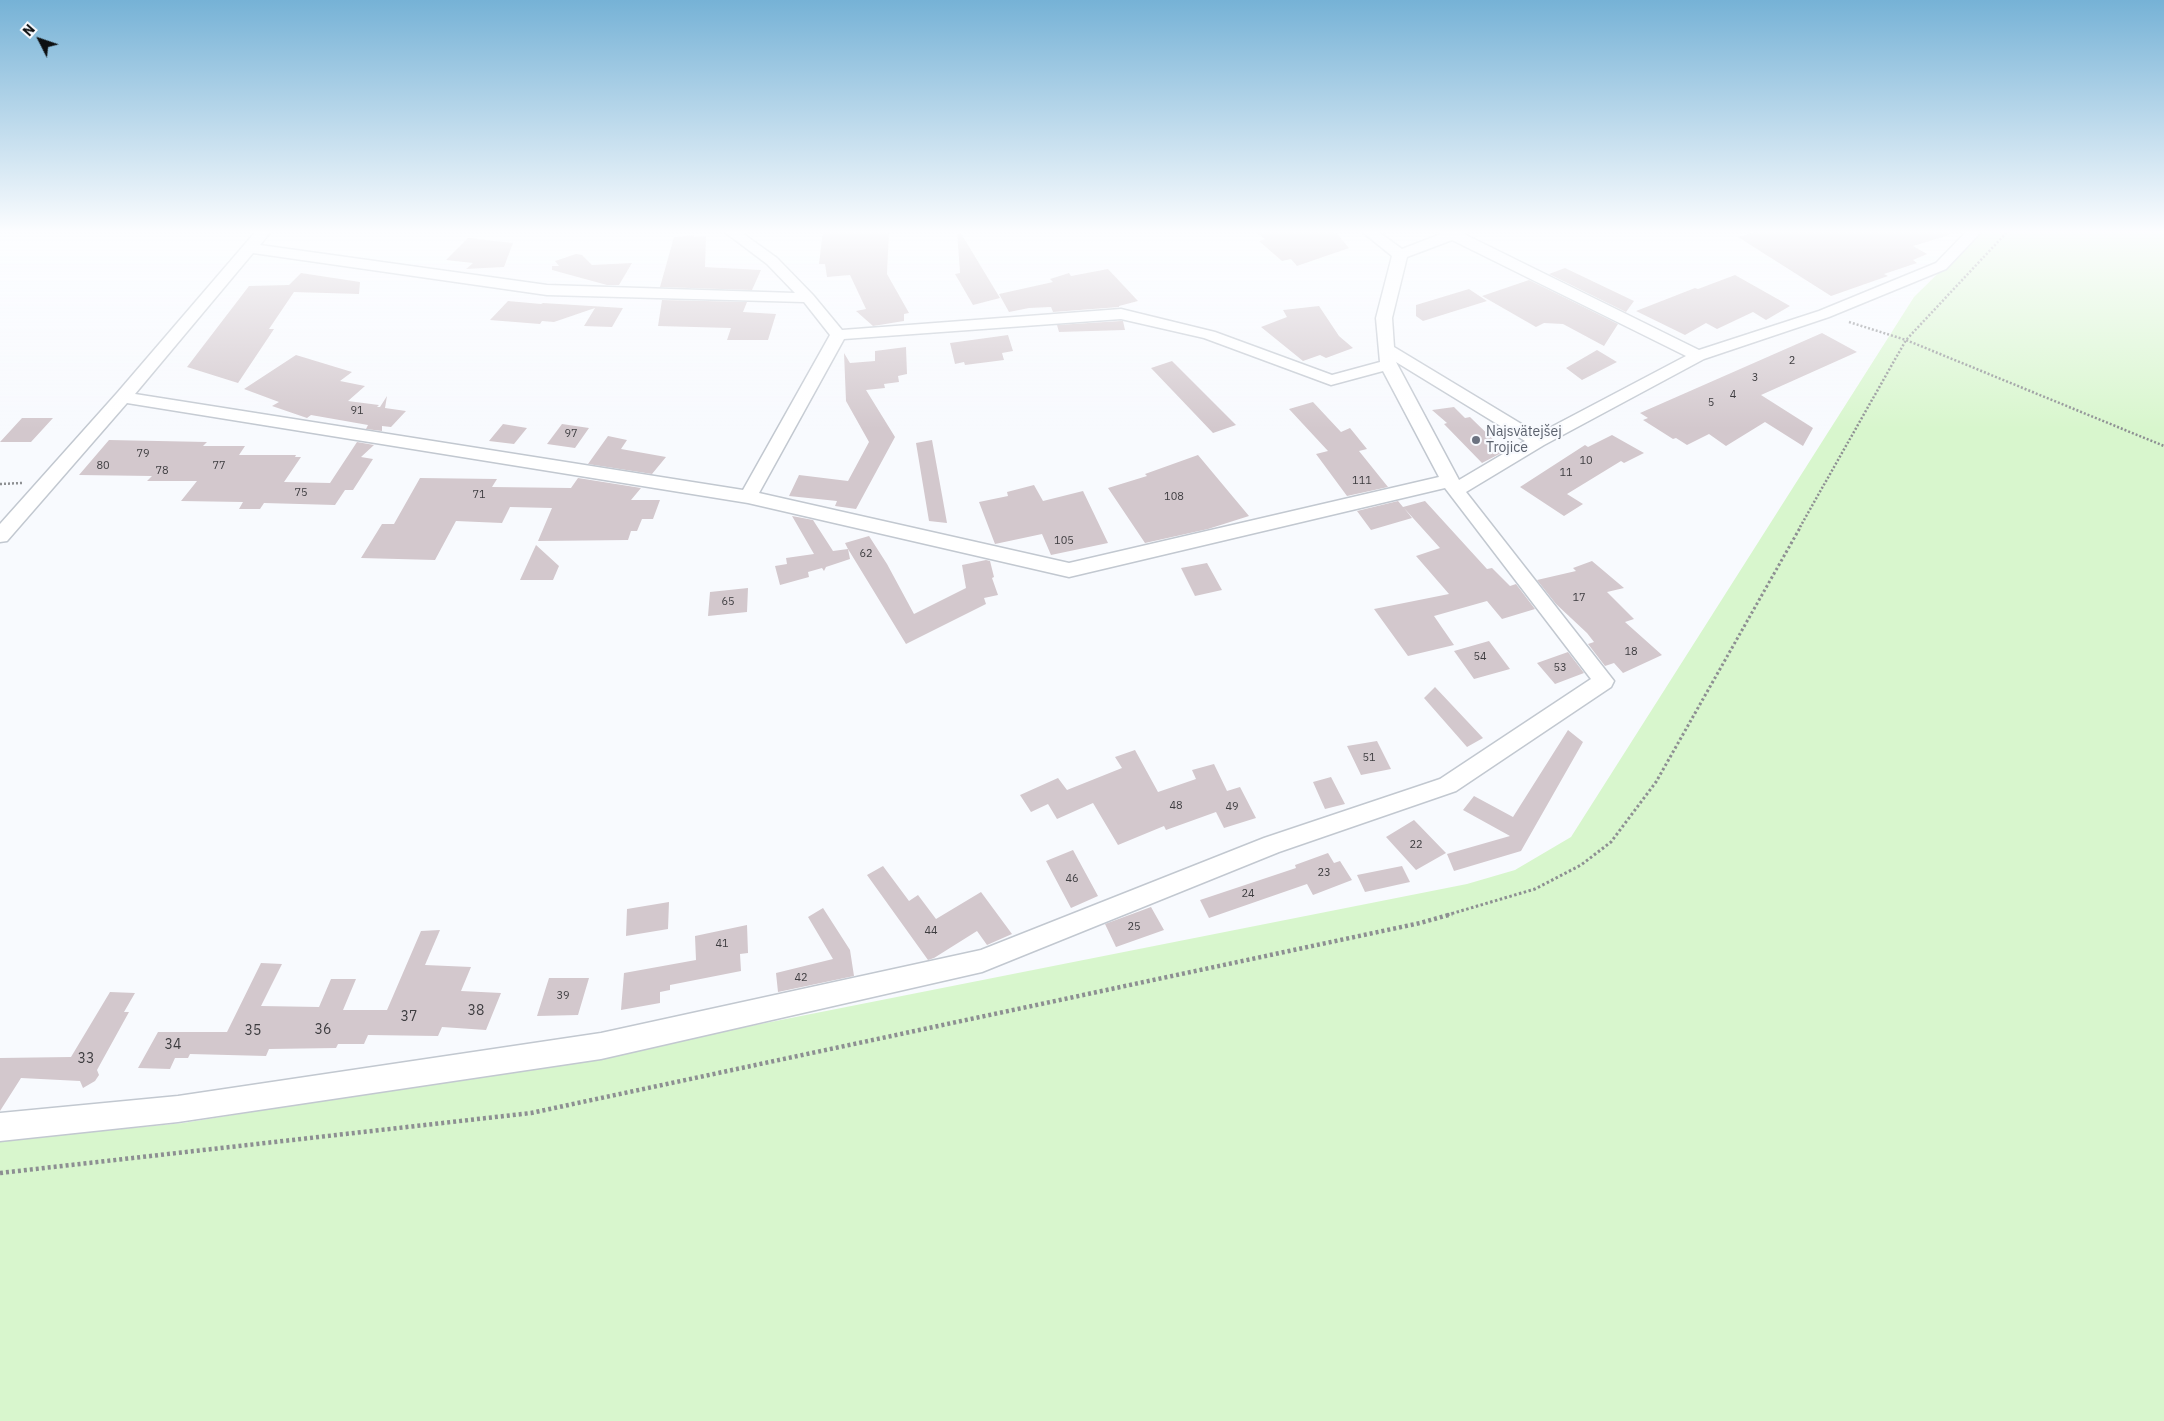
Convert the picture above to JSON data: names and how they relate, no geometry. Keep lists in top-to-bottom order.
{
  "places": ["Najsvätejšej Trojice"],
  "house_numbers": [
    "2",
    "3",
    "4",
    "5",
    "91",
    "97",
    "79",
    "10",
    "80",
    "77",
    "78",
    "11",
    "111",
    "75",
    "71",
    "108",
    "105",
    "62",
    "17",
    "65",
    "18",
    "54",
    "53",
    "51",
    "48",
    "49",
    "22",
    "23",
    "46",
    "24",
    "25",
    "44",
    "41",
    "42",
    "39",
    "38",
    "37",
    "36",
    "35",
    "34",
    "33"
  ],
  "north": "top left"
}
